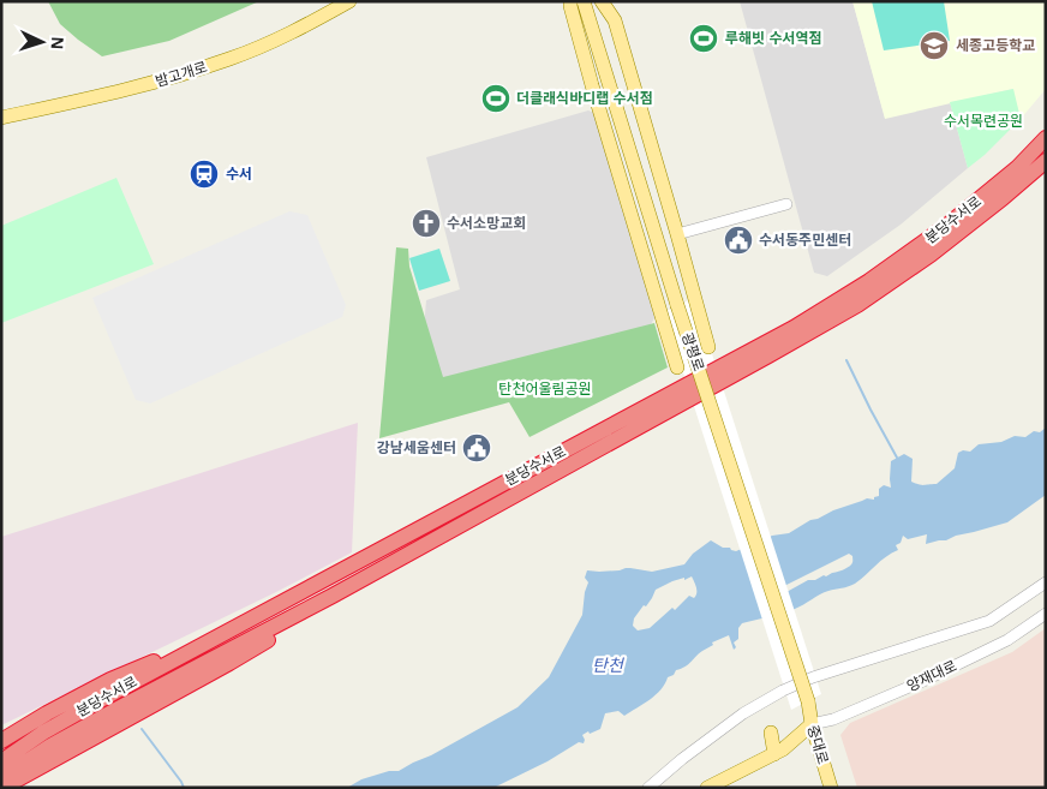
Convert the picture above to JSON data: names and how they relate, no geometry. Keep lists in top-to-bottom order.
{
  "streets": {
    "highway": ["분당수서로"],
    "main road": ["밤고개로", "광평로", "중대로"],
    "street": ["양재대로"]
  },
  "crossings": [
    ["광평로", "중대로"],
    ["양재대로", "중대로"]
  ],
  "water": ["탄천"],
  "parks": ["수서목련공원", "탄천어울림공원"],
  "places": {
    "sports": ["루해빗 수서역점", "더클래식바디랩 수서점"],
    "school or university": ["세종고등학교"],
    "station": ["수서"],
    "church": ["수서소망교회"],
    "public building": ["수서동주민센터", "강남세움센터"]
  },
  "north": "right"
}
